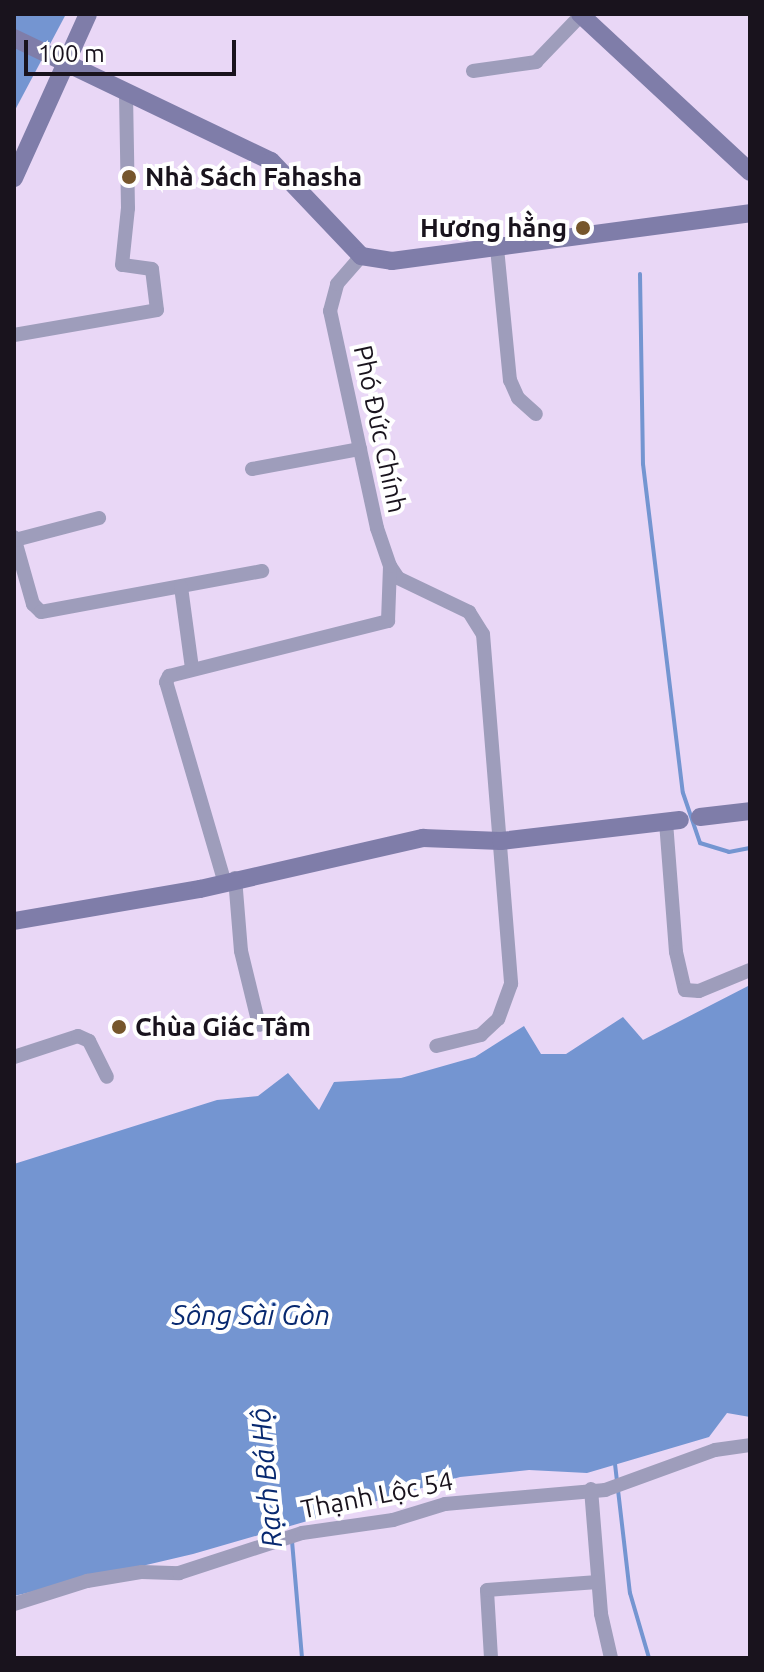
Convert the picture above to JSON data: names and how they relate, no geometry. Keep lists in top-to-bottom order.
{
  "streets": {
    "street": ["Phó Đức Chính", "Thạnh Lộc 54"]
  },
  "water": ["Sông Sài Gòn", "Rạch Bá Hộ"],
  "places": ["Nhà Sách Fahasha", "Hương hằng", "Chùa Giác Tâm"],
  "scale_bar": "100 m"
}
